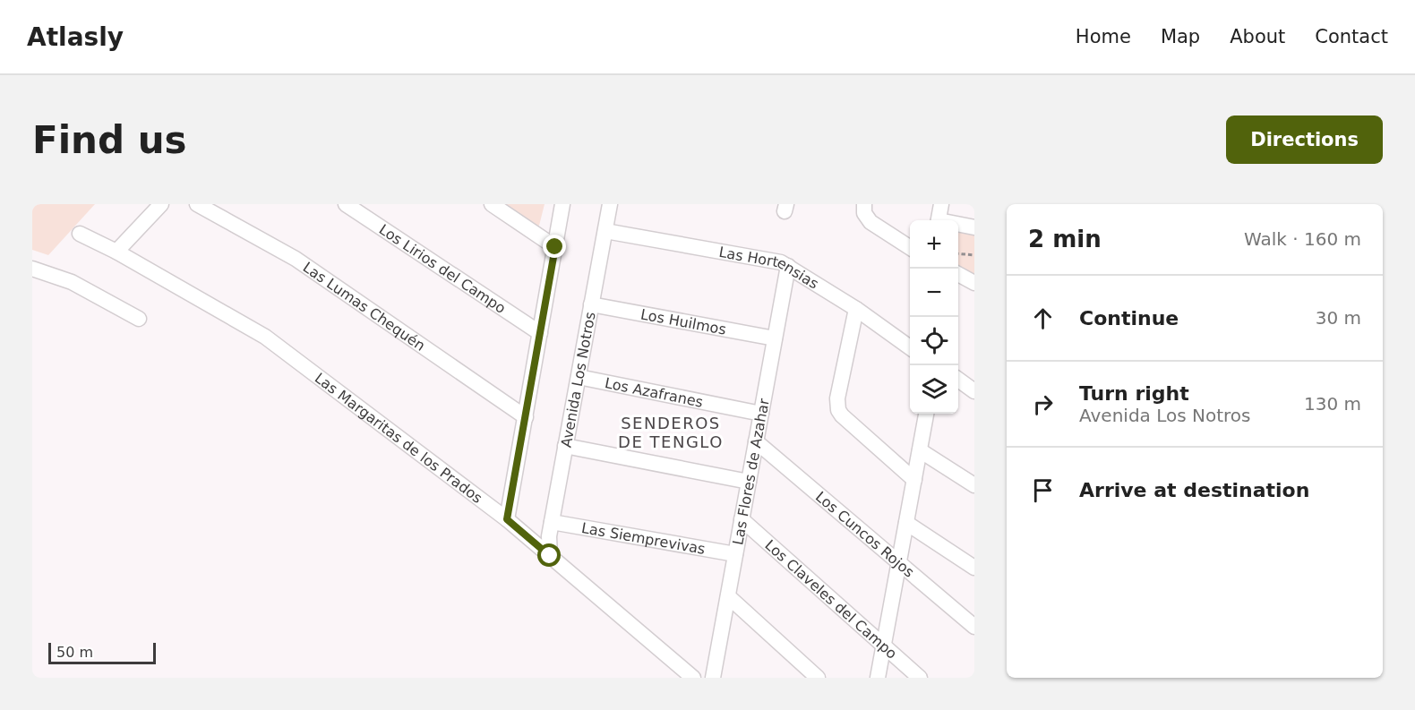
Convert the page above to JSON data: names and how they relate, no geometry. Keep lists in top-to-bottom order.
{
  "streets": {
    "street": [
      "Los Lirios del Campo",
      "Las Hortensias",
      "Las Lumas Chequén",
      "Los Huilmos",
      "Avenida Los Notros",
      "Los Azafranes",
      "Las Margaritas de los Prados",
      "Las Flores de Azahar",
      "Los Cuncos Rojos",
      "Las Siemprevivas",
      "Los Claveles del Campo"
    ]
  },
  "crossings": [
    ["Las Hortensias", "Avenida Los Notros"],
    ["Las Hortensias", "Las Flores de Azahar"],
    ["Los Huilmos", "Avenida Los Notros"],
    ["Los Huilmos", "Las Flores de Azahar"],
    ["Avenida Los Notros", "Los Azafranes"],
    ["Avenida Los Notros", "Las Margaritas de los Prados"],
    ["Avenida Los Notros", "Las Siemprevivas"],
    ["Los Azafranes", "Las Flores de Azahar"],
    ["Las Flores de Azahar", "Los Cuncos Rojos"],
    ["Las Flores de Azahar", "Las Siemprevivas"],
    ["Las Flores de Azahar", "Los Claveles del Campo"]
  ],
  "districts": ["SENDEROS DE TENGLO"],
  "scale_bar": "50 m",
  "page": {
    "header": "Atlasly",
    "nav": [
      "Home",
      "Map",
      "About",
      "Contact"
    ],
    "buttons": "Directions",
    "title": "Find us",
    "heading": ["2 min", "Walk · 160 m"],
    "map_buttons": ["+", "−"],
    "list": [
      ["Continue", "30 m"],
      ["Turn right", "Avenida Los Notros", "130 m"],
      "Arrive at destination"
    ],
    "scale": "50 m"
  }
}
